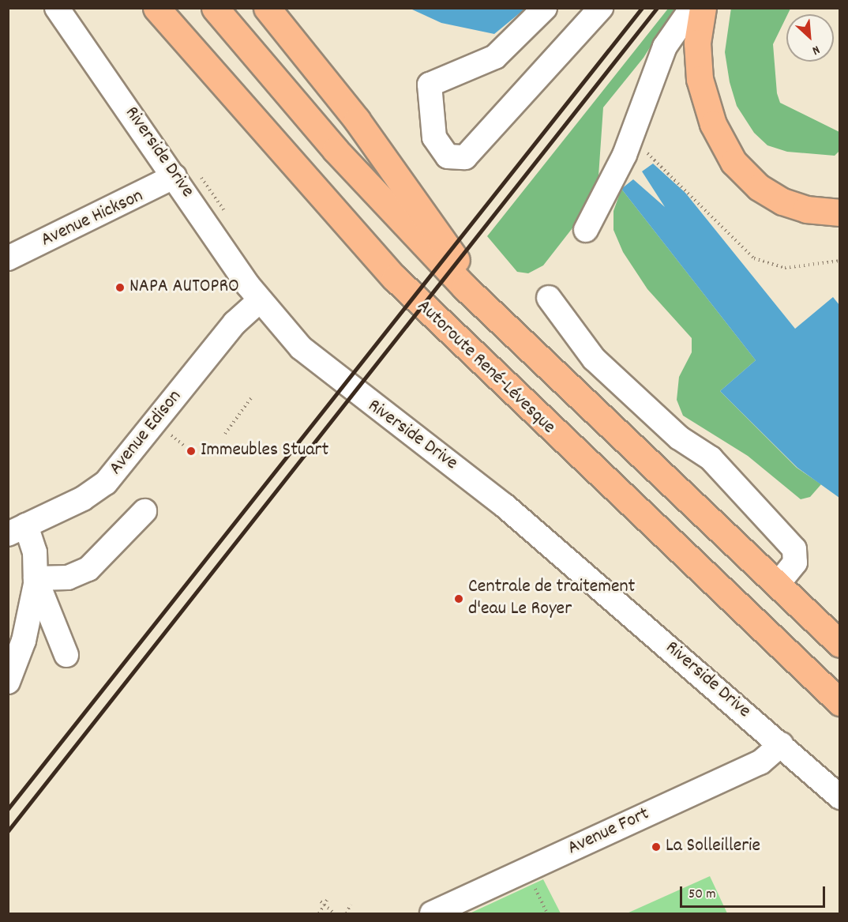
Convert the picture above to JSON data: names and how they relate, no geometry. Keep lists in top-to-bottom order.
{
  "streets": {
    "main road": ["Autoroute René-Lévesque"],
    "street": [
      "Riverside Drive",
      "Avenue Hickson",
      "Avenue Edison",
      "Avenue Fort"
    ]
  },
  "crossings": [
    ["Riverside Drive", "Avenue Hickson"],
    ["Riverside Drive", "Avenue Edison"],
    ["Riverside Drive", "Avenue Fort"]
  ],
  "places": [
    "NAPA AUTOPRO",
    "Immeubles Stuart",
    "Centrale de traitement d'eau Le Royer",
    "La Solleillerie"
  ],
  "scale_bar": "50 m",
  "north": "bottom right"
}
